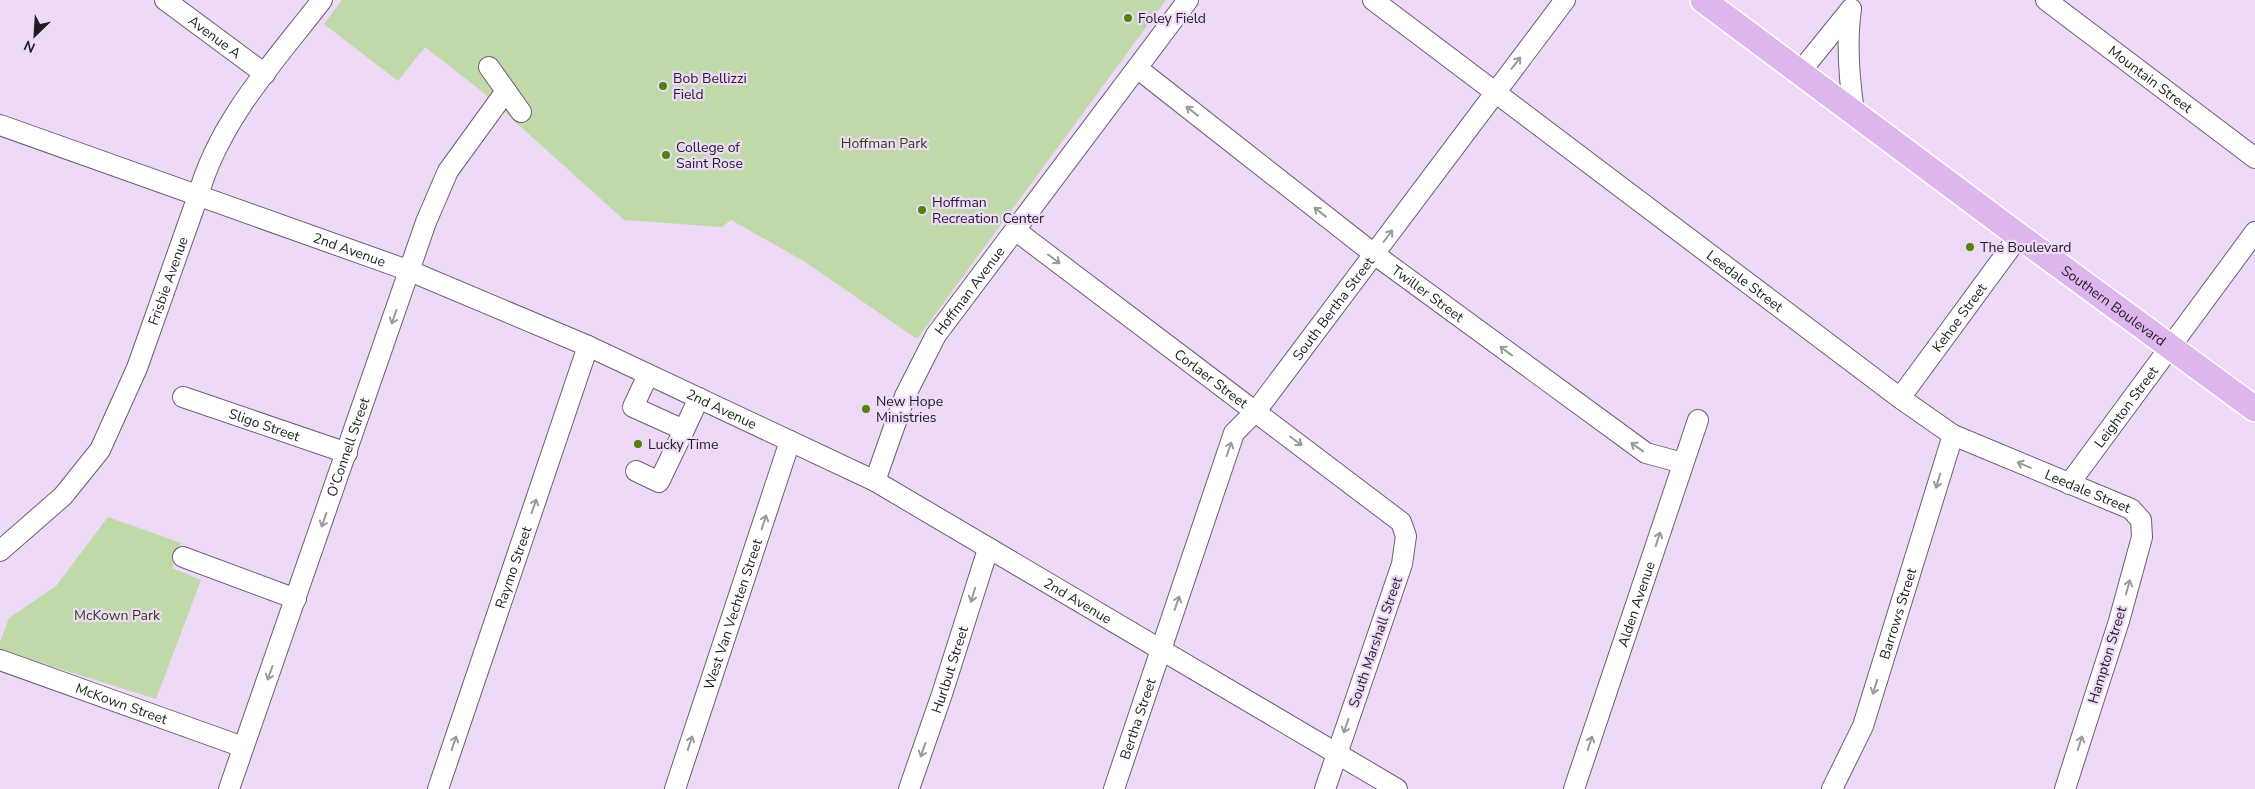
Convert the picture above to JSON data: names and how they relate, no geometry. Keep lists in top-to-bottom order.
{
  "streets": {
    "main road": ["Southern Boulevard"],
    "street": [
      "Avenue A",
      "Mountain Street",
      "2nd Avenue",
      "Leedale Street",
      "Frisbie Avenue",
      "Hoffman Avenue",
      "Twiller Street",
      "South Bertha Street",
      "Kehoe Street",
      "Corlaer Street",
      "Leighton Street",
      "Sligo Street",
      "O'Connell Street",
      "Raymo Street",
      "Alden Avenue",
      "Barrows Street",
      "West Van Vechten Street",
      "South Marshall Street",
      "Hampton Street",
      "Hurlbut Street",
      "McKown Street",
      "Bertha Street"
    ]
  },
  "crossings": [
    ["Avenue A", "Frisbie Avenue"],
    ["2nd Avenue", "Frisbie Avenue"],
    ["2nd Avenue", "Hoffman Avenue"],
    ["2nd Avenue", "South Bertha Street"],
    ["2nd Avenue", "O'Connell Street"],
    ["2nd Avenue", "Raymo Street"],
    ["2nd Avenue", "West Van Vechten Street"],
    ["2nd Avenue", "South Marshall Street"],
    ["2nd Avenue", "Hurlbut Street"],
    ["2nd Avenue", "Bertha Street"],
    ["Leedale Street", "South Bertha Street"],
    ["Leedale Street", "Kehoe Street"],
    ["Leedale Street", "Leighton Street"],
    ["Leedale Street", "Barrows Street"],
    ["Leedale Street", "Hampton Street"],
    ["Hoffman Avenue", "Twiller Street"],
    ["Hoffman Avenue", "Corlaer Street"],
    ["Twiller Street", "South Bertha Street"],
    ["Twiller Street", "Alden Avenue"],
    ["Southern Boulevard", "Kehoe Street"],
    ["Southern Boulevard", "Leighton Street"],
    ["South Bertha Street", "Corlaer Street"],
    ["South Bertha Street", "Bertha Street"],
    ["Corlaer Street", "South Marshall Street"],
    ["Sligo Street", "O'Connell Street"],
    ["O'Connell Street", "McKown Street"]
  ],
  "one_way": [
    "Twiller Street",
    "South Bertha Street",
    "Corlaer Street",
    "O'Connell Street",
    "Raymo Street",
    "Alden Avenue",
    "Barrows Street",
    "West Van Vechten Street",
    "South Marshall Street",
    "Hampton Street",
    "Hurlbut Street"
  ],
  "parks": ["Hoffman Park", "McKown Park"],
  "places": [
    "Foley Field",
    "Bob Bellizzi Field",
    "College of Saint Rose",
    "Hoffman Recreation Center",
    "The Boulevard",
    "New Hope Ministries",
    "Lucky Time"
  ],
  "north": "bottom left"
}
